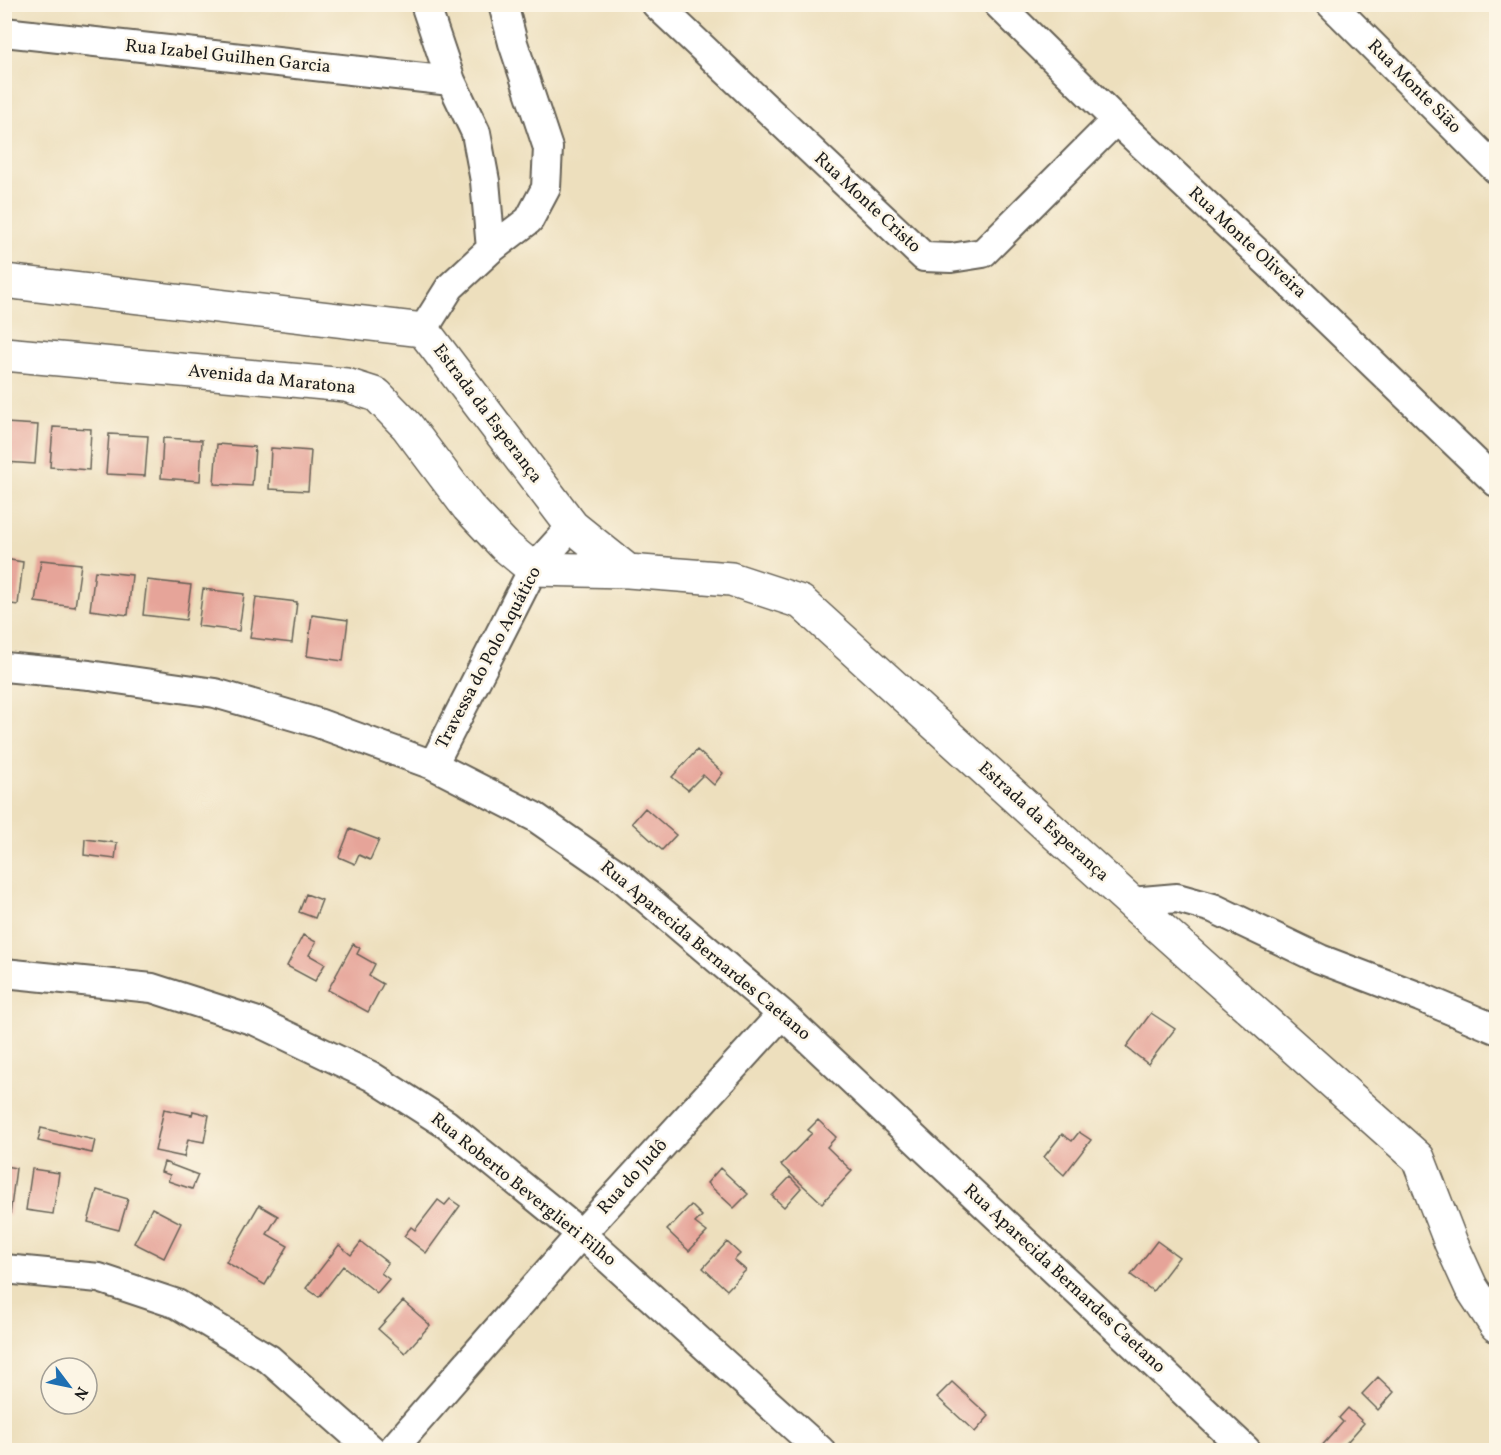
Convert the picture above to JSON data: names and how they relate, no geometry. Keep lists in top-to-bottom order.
{
  "streets": {
    "street": [
      "Rua Izabel Guilhen Garcia",
      "Rua Monte Sião",
      "Rua Monte Cristo",
      "Rua Monte Oliveira",
      "Avenida da Maratona",
      "Estrada da Esperança",
      "Travessa do Polo Aquático",
      "Rua Aparecida Bernardes Caetano",
      "Rua do Judô",
      "Rua Roberto Beverglieri Filho"
    ]
  },
  "crossings": [
    ["Rua Monte Cristo", "Rua Monte Oliveira"],
    ["Avenida da Maratona", "Estrada da Esperança"],
    ["Avenida da Maratona", "Travessa do Polo Aquático"],
    ["Estrada da Esperança", "Travessa do Polo Aquático"],
    ["Travessa do Polo Aquático", "Rua Aparecida Bernardes Caetano"],
    ["Rua Aparecida Bernardes Caetano", "Rua do Judô"],
    ["Rua do Judô", "Rua Roberto Beverglieri Filho"]
  ],
  "north": "bottom right"
}
